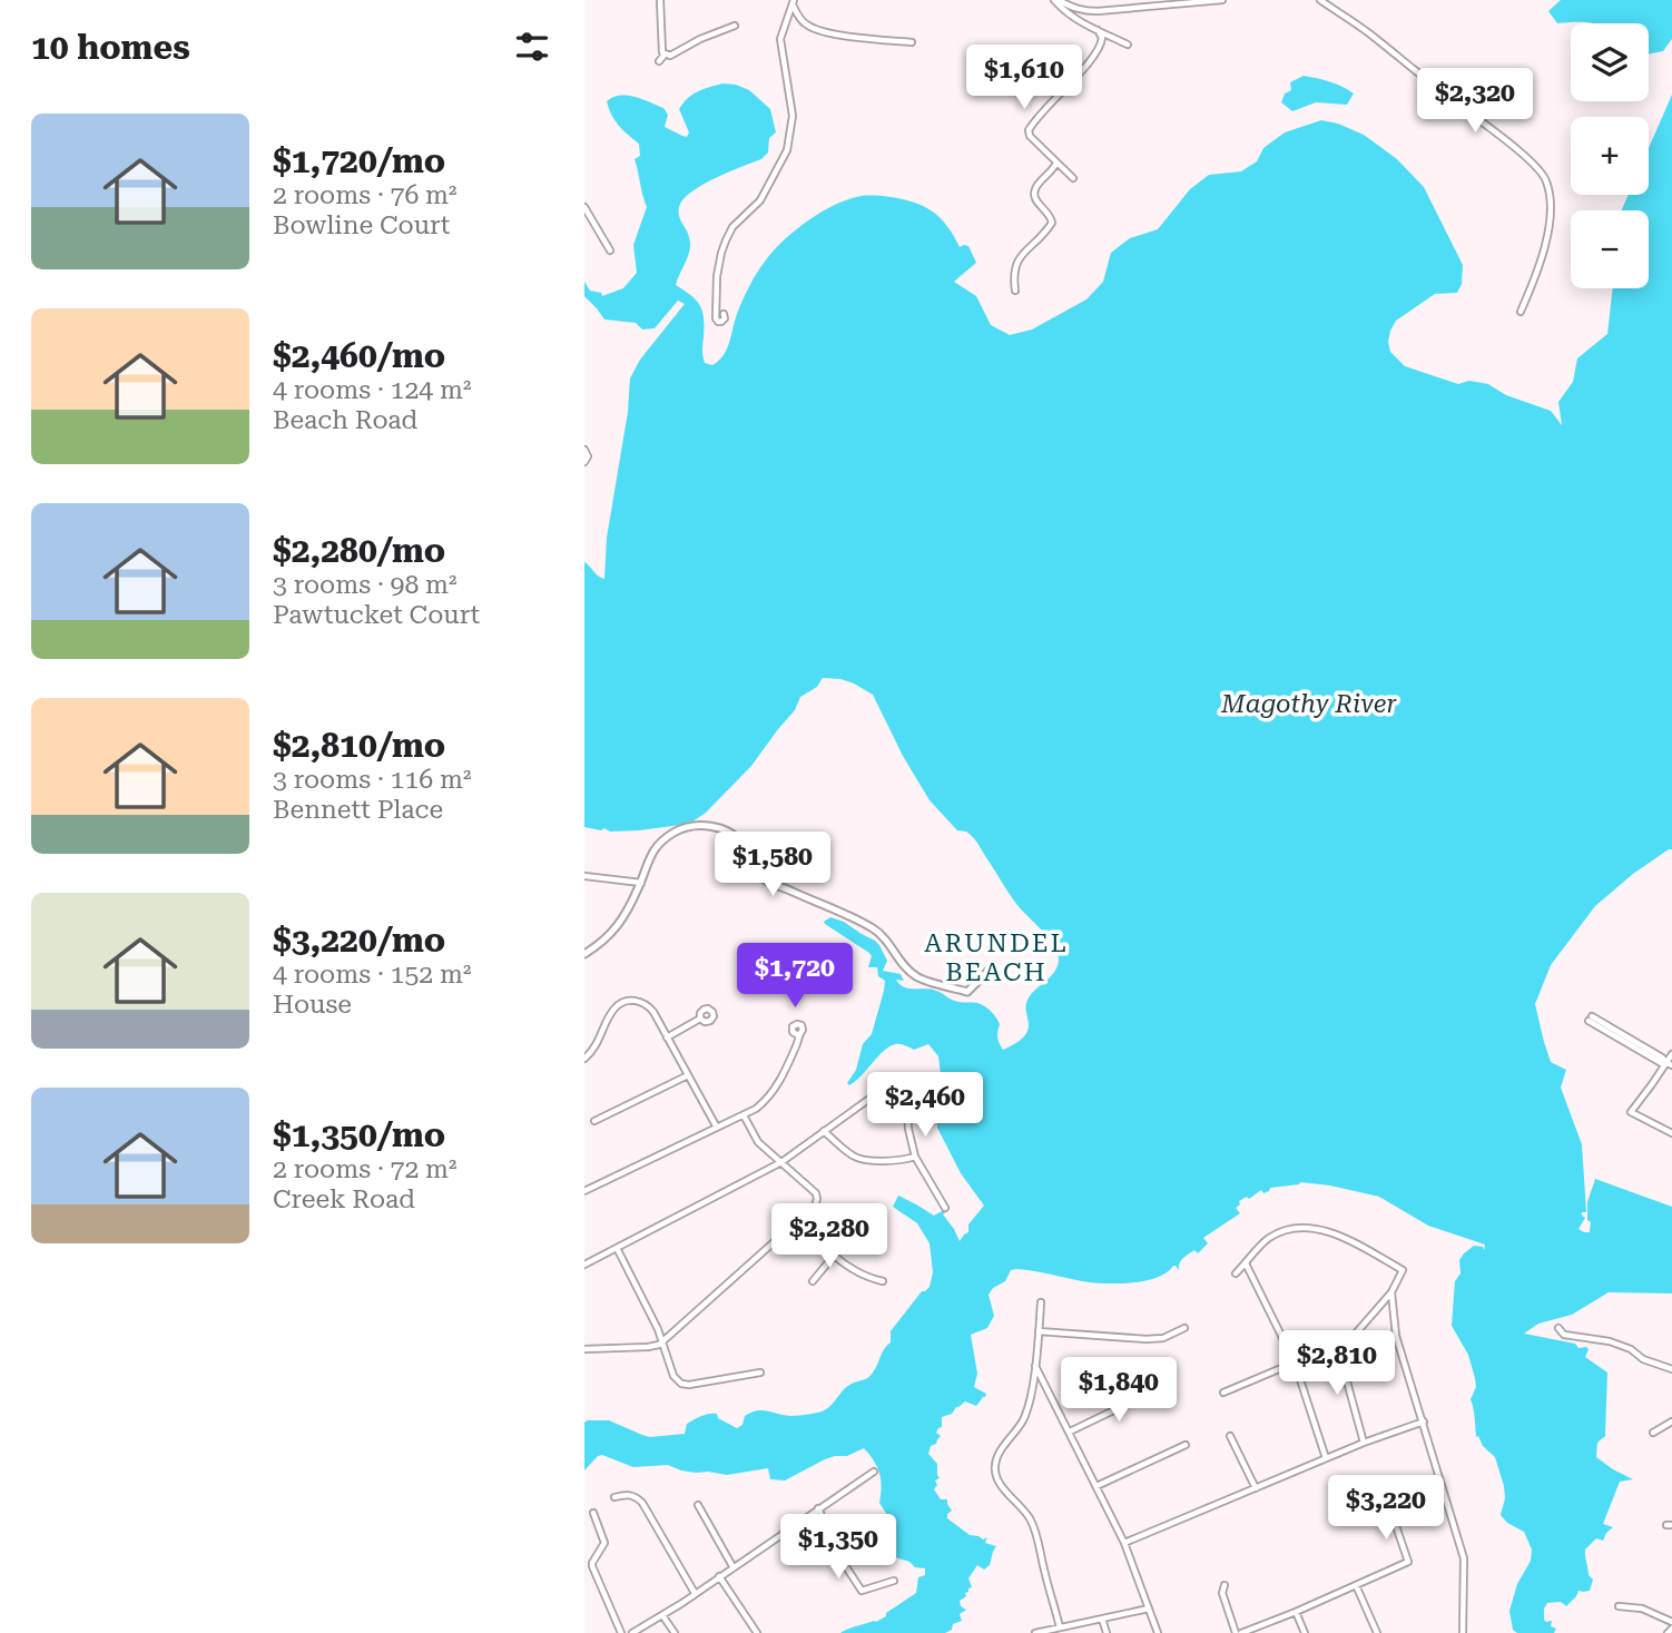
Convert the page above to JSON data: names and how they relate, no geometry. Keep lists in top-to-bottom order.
{
  "districts": ["ARUNDEL BEACH"],
  "water": ["Magothy River"],
  "page": {
    "heading": "10 homes",
    "map_buttons": ["+", "−"],
    "price": [
      "$1,610",
      "$2,320",
      "$1,580",
      "$1,720",
      "$2,460",
      "$2,280",
      "$2,810",
      "$1,840",
      "$3,220",
      "$1,350"
    ],
    "list": [
      {
        "name": "$1,720/mo",
        "note": "2 rooms · 76 m² · Bowline Court"
      },
      {
        "name": "$2,460/mo",
        "note": "4 rooms · 124 m² · Beach Road"
      },
      {
        "name": "$2,280/mo",
        "note": "3 rooms · 98 m² · Pawtucket Court"
      },
      {
        "name": "$2,810/mo",
        "note": "3 rooms · 116 m² · Bennett Place"
      },
      {
        "name": "$3,220/mo",
        "note": "4 rooms · 152 m² · House"
      },
      {
        "name": "$1,350/mo",
        "note": "2 rooms · 72 m² · Creek Road"
      }
    ]
  }
}
